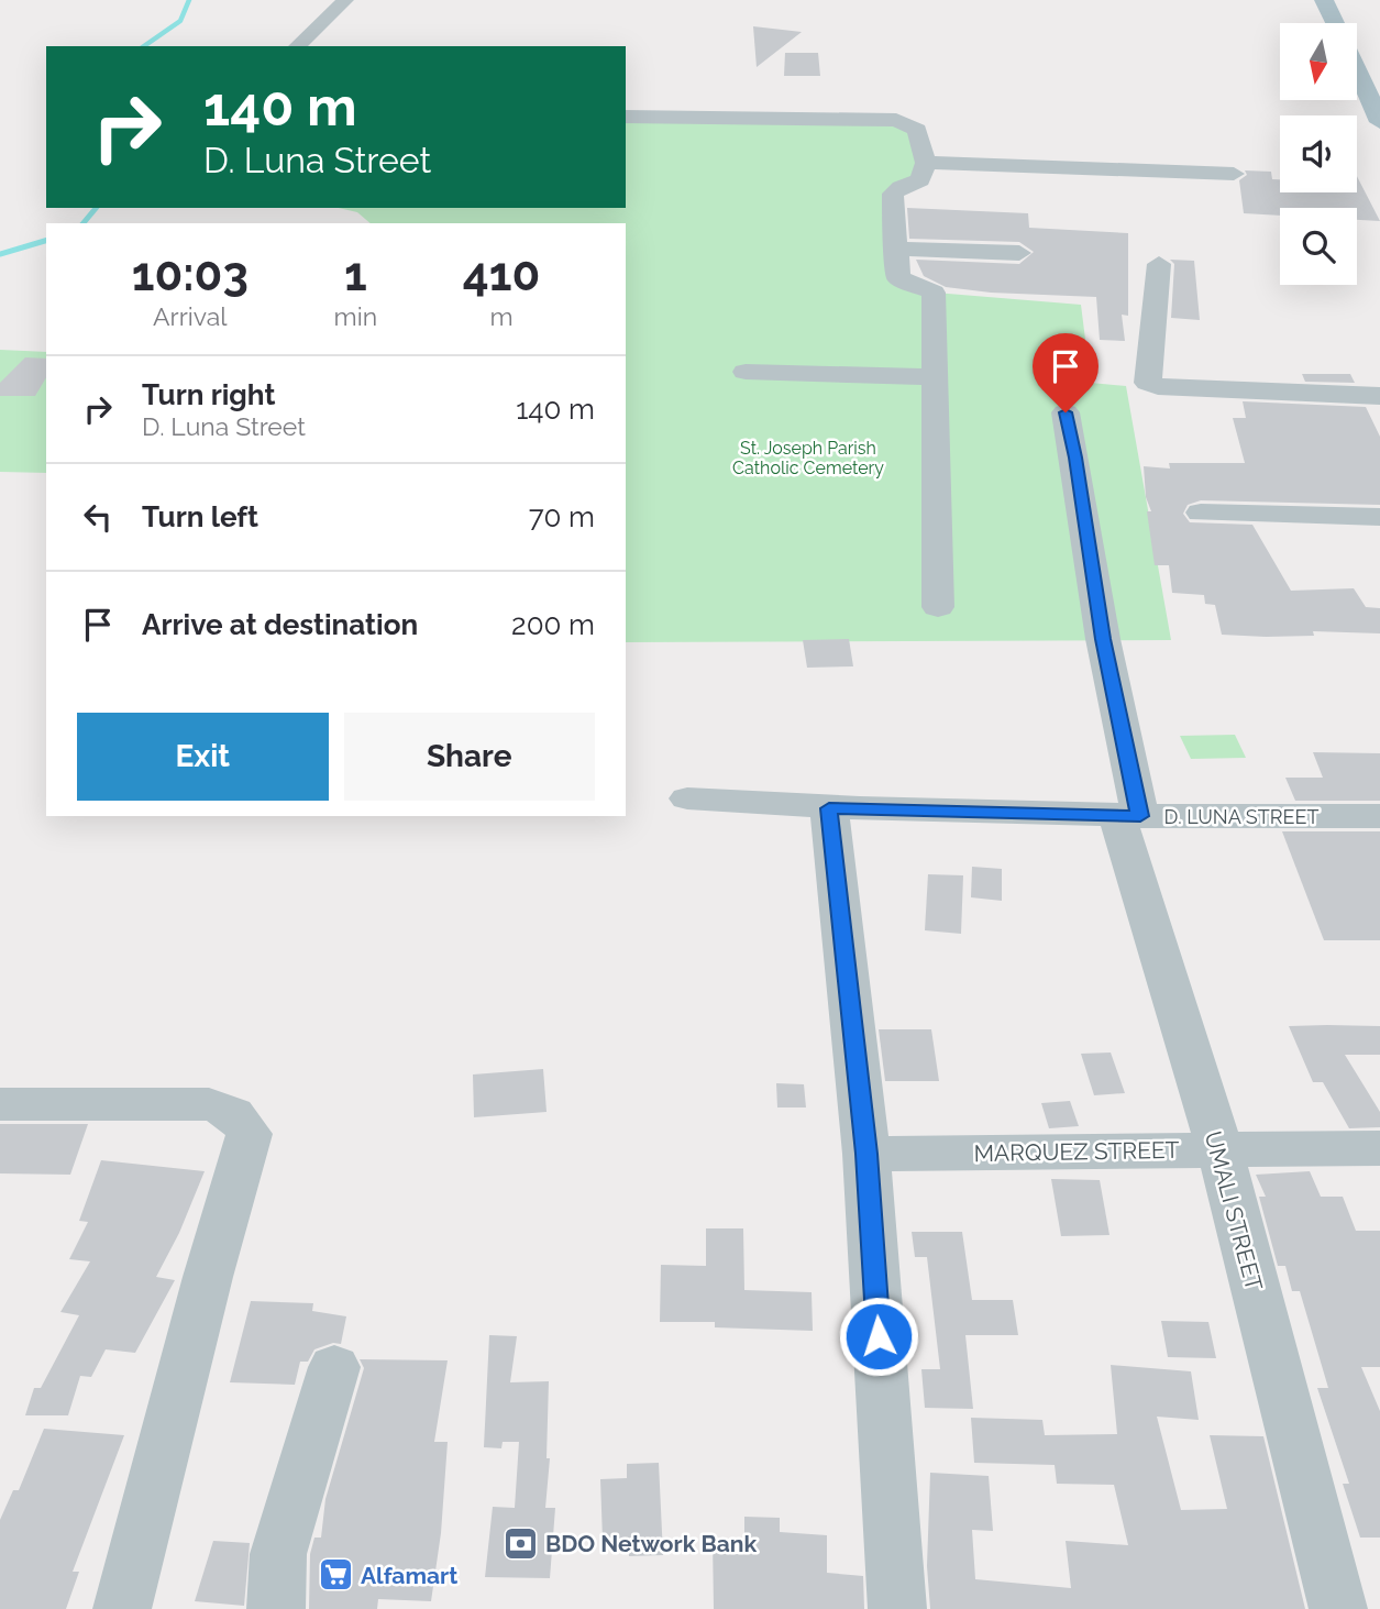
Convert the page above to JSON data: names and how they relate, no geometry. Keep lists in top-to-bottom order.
{
  "streets": {
    "street": ["D. LUNA STREET", "MARQUEZ STREET", "UMALI STREET"]
  },
  "crossings": [
    ["D. LUNA STREET", "UMALI STREET"],
    ["MARQUEZ STREET", "UMALI STREET"]
  ],
  "parks": ["St. Joseph Parish Catholic Cemetery"],
  "places": {
    "bank": ["BDO Network Bank"],
    "supermarket": ["Alfamart"]
  },
  "north": "bottom",
  "page": {
    "turn": ["140 m", "D. Luna Street"],
    "eta": [
      "10:03",
      "Arrival",
      "1",
      "min",
      "410",
      "m"
    ],
    "list": [
      {
        "name": "Turn right",
        "note": "D. Luna Street",
        "value": "140 m"
      },
      {
        "name": "Turn left",
        "value": "70 m"
      },
      {
        "name": "Arrive at destination",
        "value": "200 m"
      }
    ],
    "buttons": ["Exit", "Share"]
  }
}
